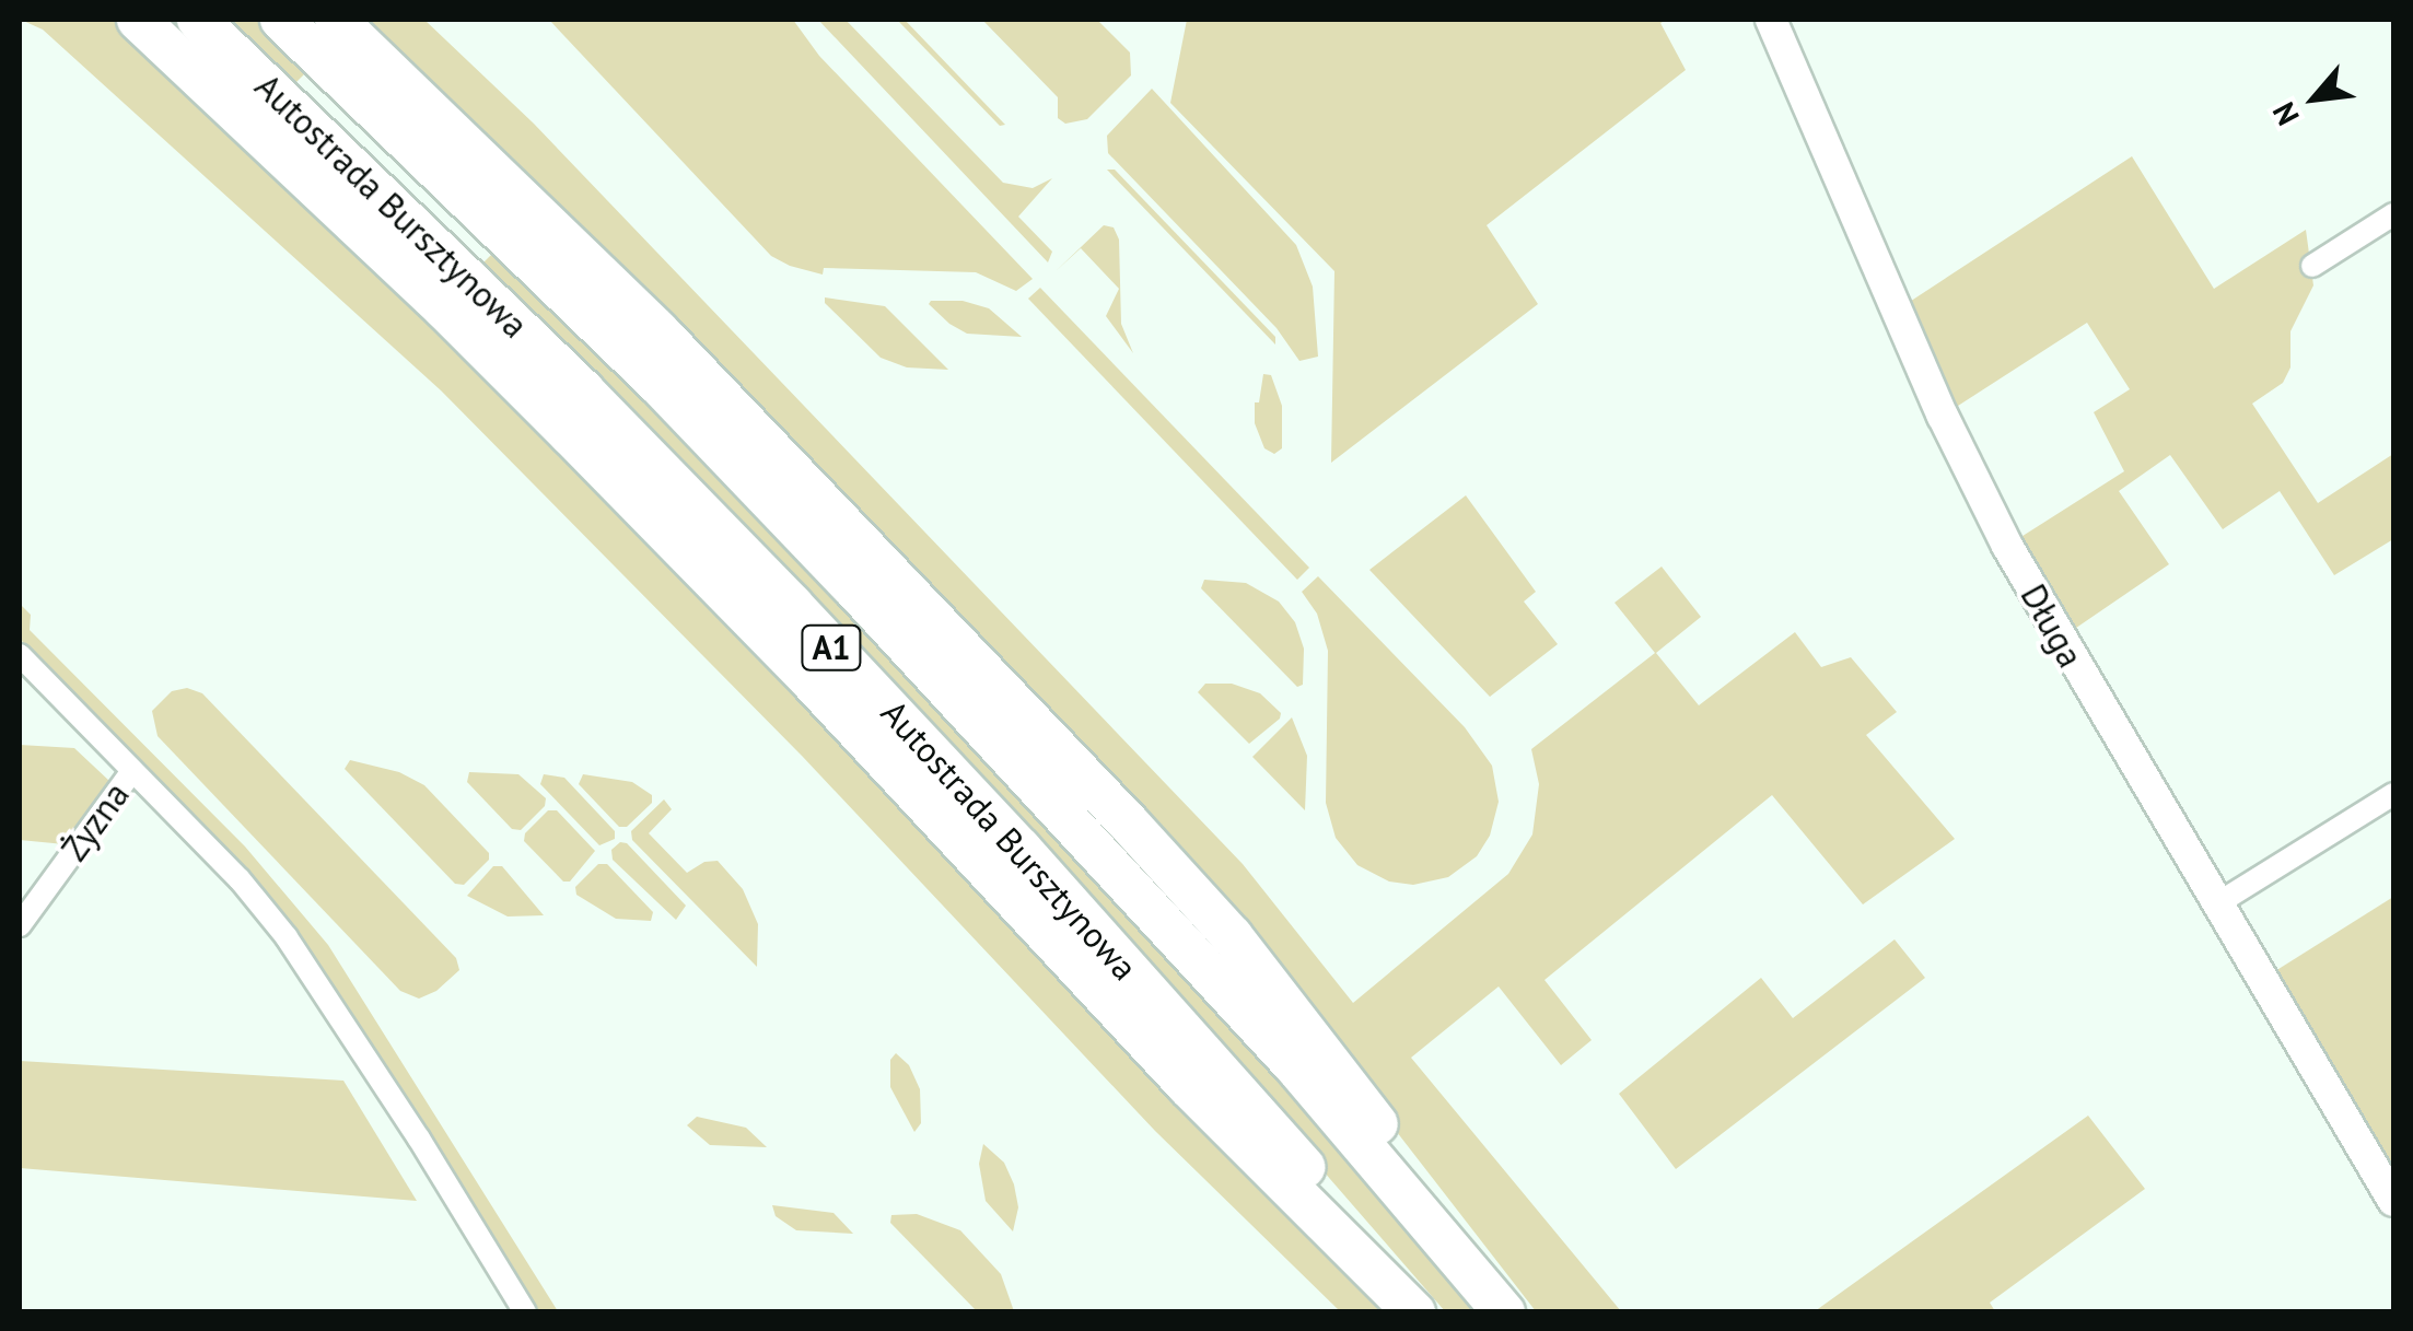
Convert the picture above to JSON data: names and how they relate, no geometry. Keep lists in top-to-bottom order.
{
  "streets": {
    "highway": ["Autostrada Bursztynowa", "A1"],
    "street": ["Długa", "Żyzna"]
  },
  "north": "bottom left"
}
